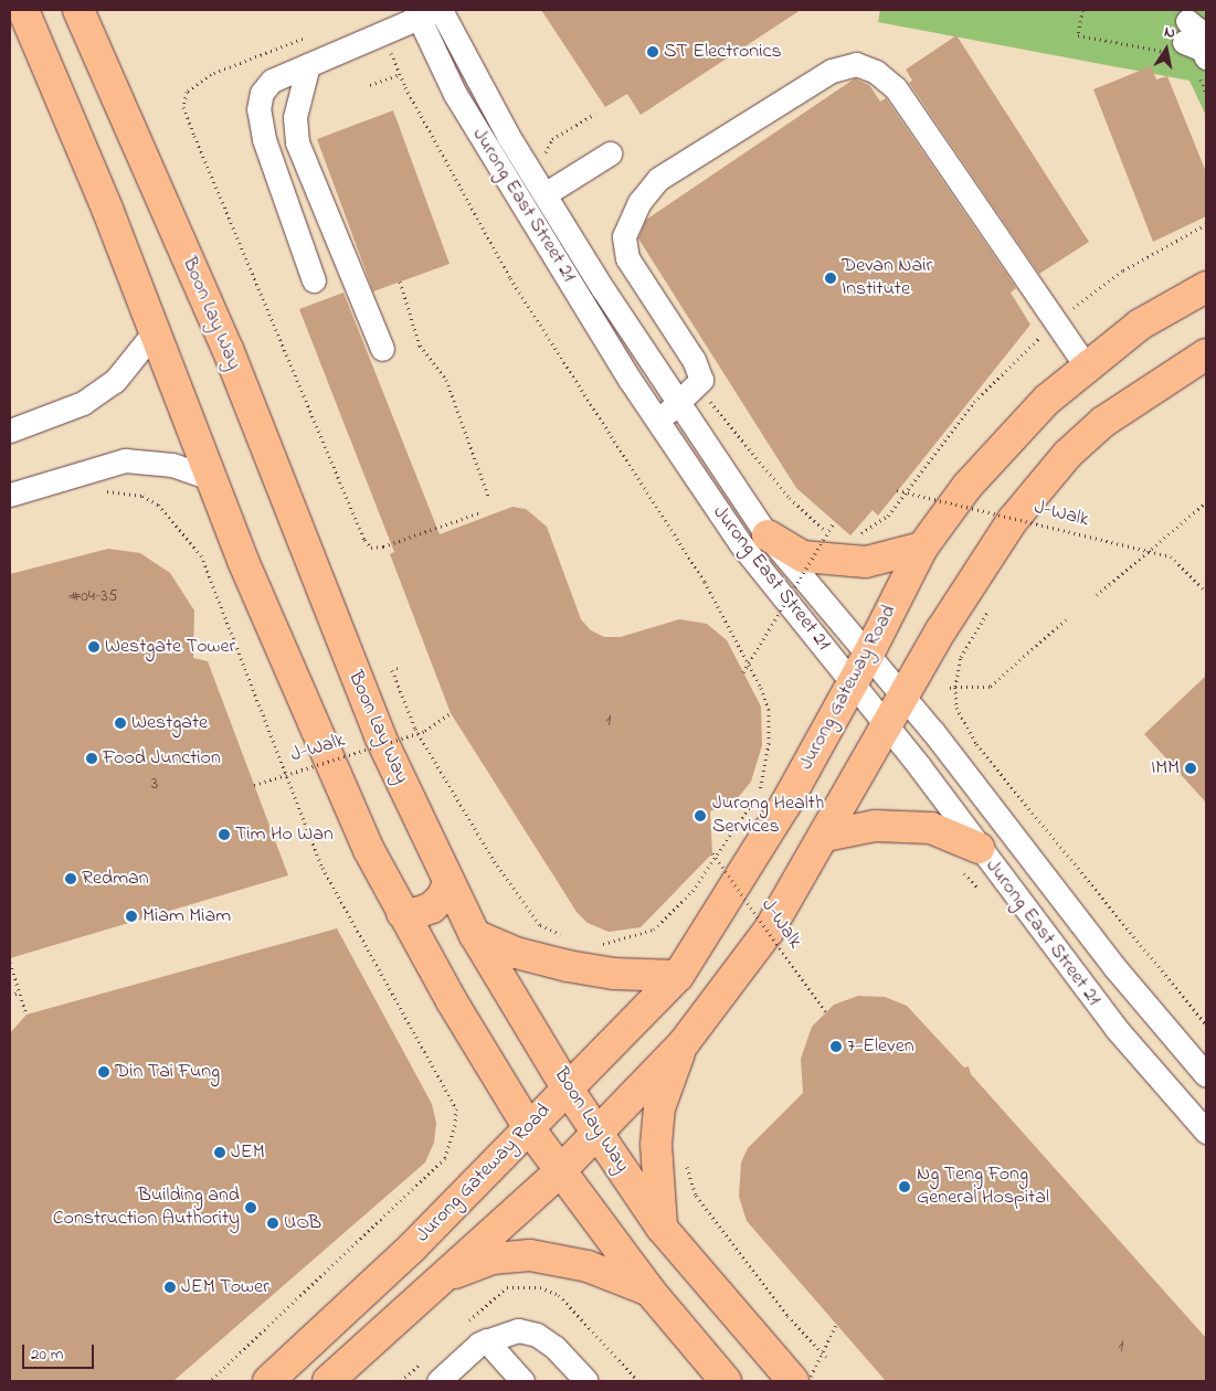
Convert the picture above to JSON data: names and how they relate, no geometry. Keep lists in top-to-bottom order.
{
  "streets": {
    "main road": ["Boon Lay Way", "Jurong Gateway Road"],
    "street": ["Jurong East Street 21"],
    "path": ["J-Walk"]
  },
  "crossings": [
    ["Jurong East Street 21", "Jurong Gateway Road"],
    ["Boon Lay Way", "Jurong Gateway Road"]
  ],
  "places": [
    "ST Electronics",
    "Devan Nair Institute",
    "Westgate Tower",
    "Westgate",
    "Food Junction",
    "IMM",
    "Jurong Health Services",
    "Tim Ho Wan",
    "Redman",
    "Miam Miam",
    "7-Eleven",
    "Din Tai Fung",
    "JEM",
    "Ng Teng Fong General Hospital",
    "Building and Construction Authority",
    "UOB",
    "JEM Tower"
  ],
  "house_numbers": [
    "#04-35",
    "1",
    "3",
    "1"
  ],
  "scale_bar": "20 m",
  "north": "top"
}
